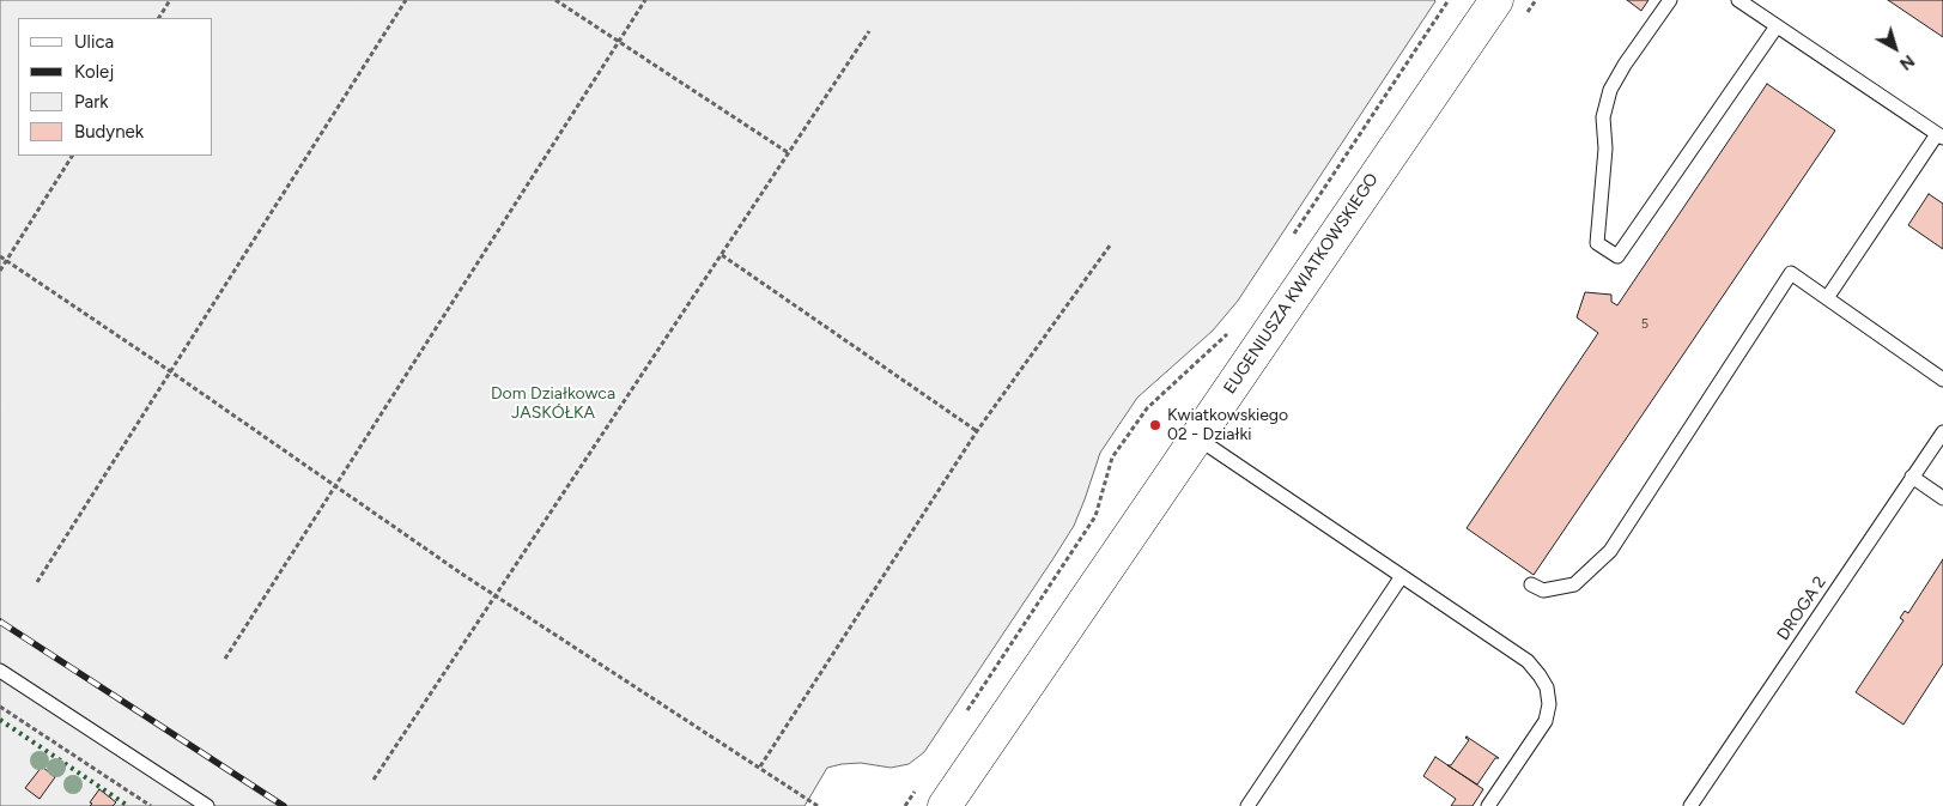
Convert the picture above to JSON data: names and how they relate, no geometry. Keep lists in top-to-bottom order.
{
  "streets": {
    "main road": ["EUGENIUSZA KWIATKOWSKIEGO"],
    "lane": ["DROGA 2"]
  },
  "parks": ["Dom Działkowca JASKÓŁKA"],
  "places": ["Kwiatkowskiego 02 - Działki"],
  "house_numbers": ["5"],
  "legend": [
    "Ulica",
    "Kolej",
    "Park",
    "Budynek"
  ],
  "north": "bottom right"
}
